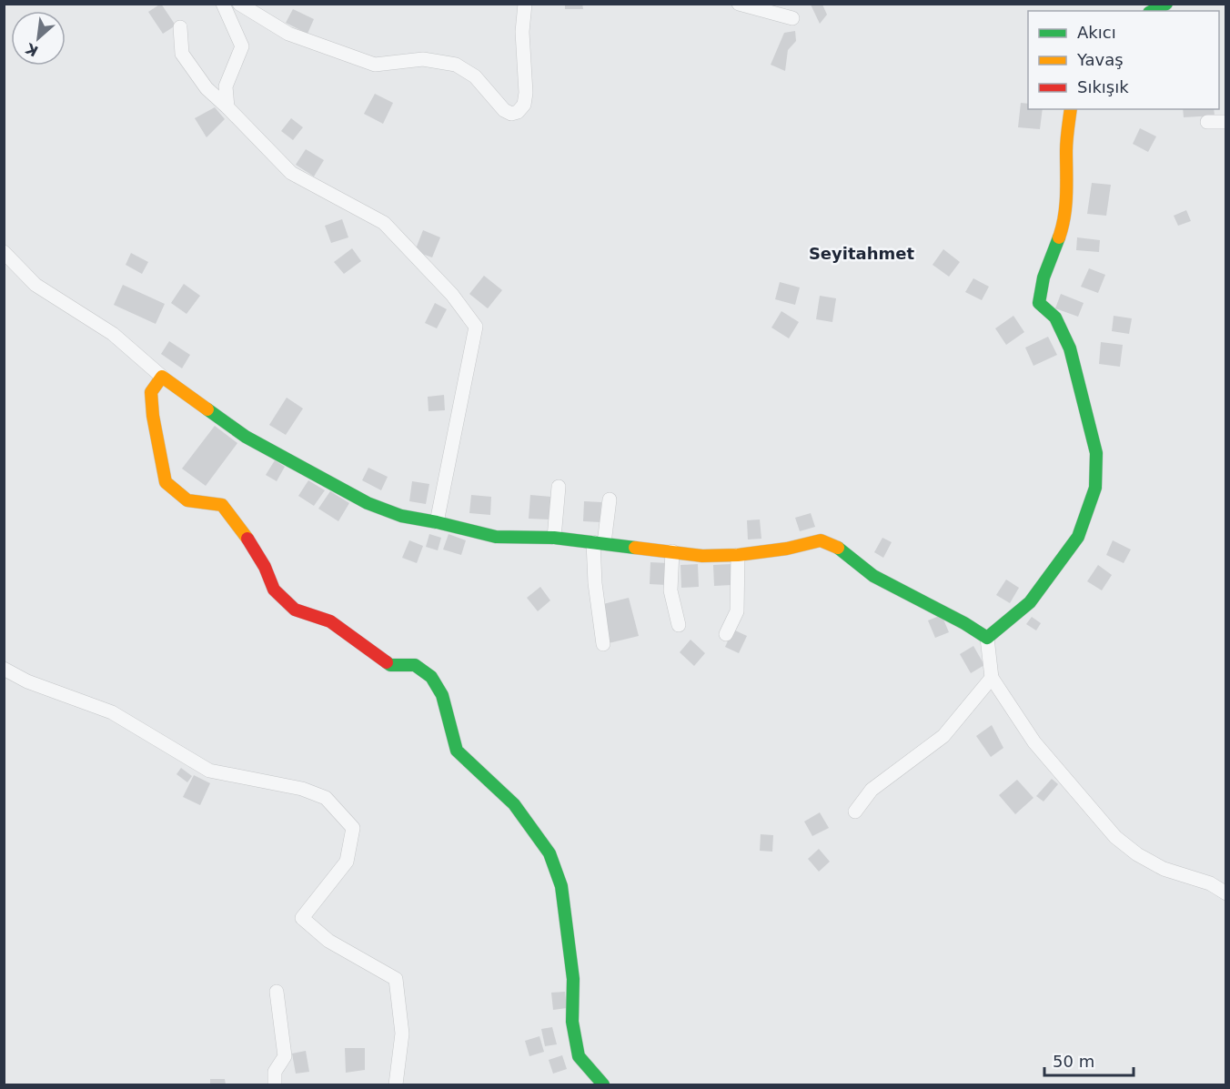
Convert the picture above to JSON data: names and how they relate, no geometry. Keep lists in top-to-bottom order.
{
  "districts": ["Seyitahmet"],
  "legend": ["Akıcı", "Yavaş", "Sıkışık"],
  "scale_bar": "50 m",
  "north": "bottom left"
}
